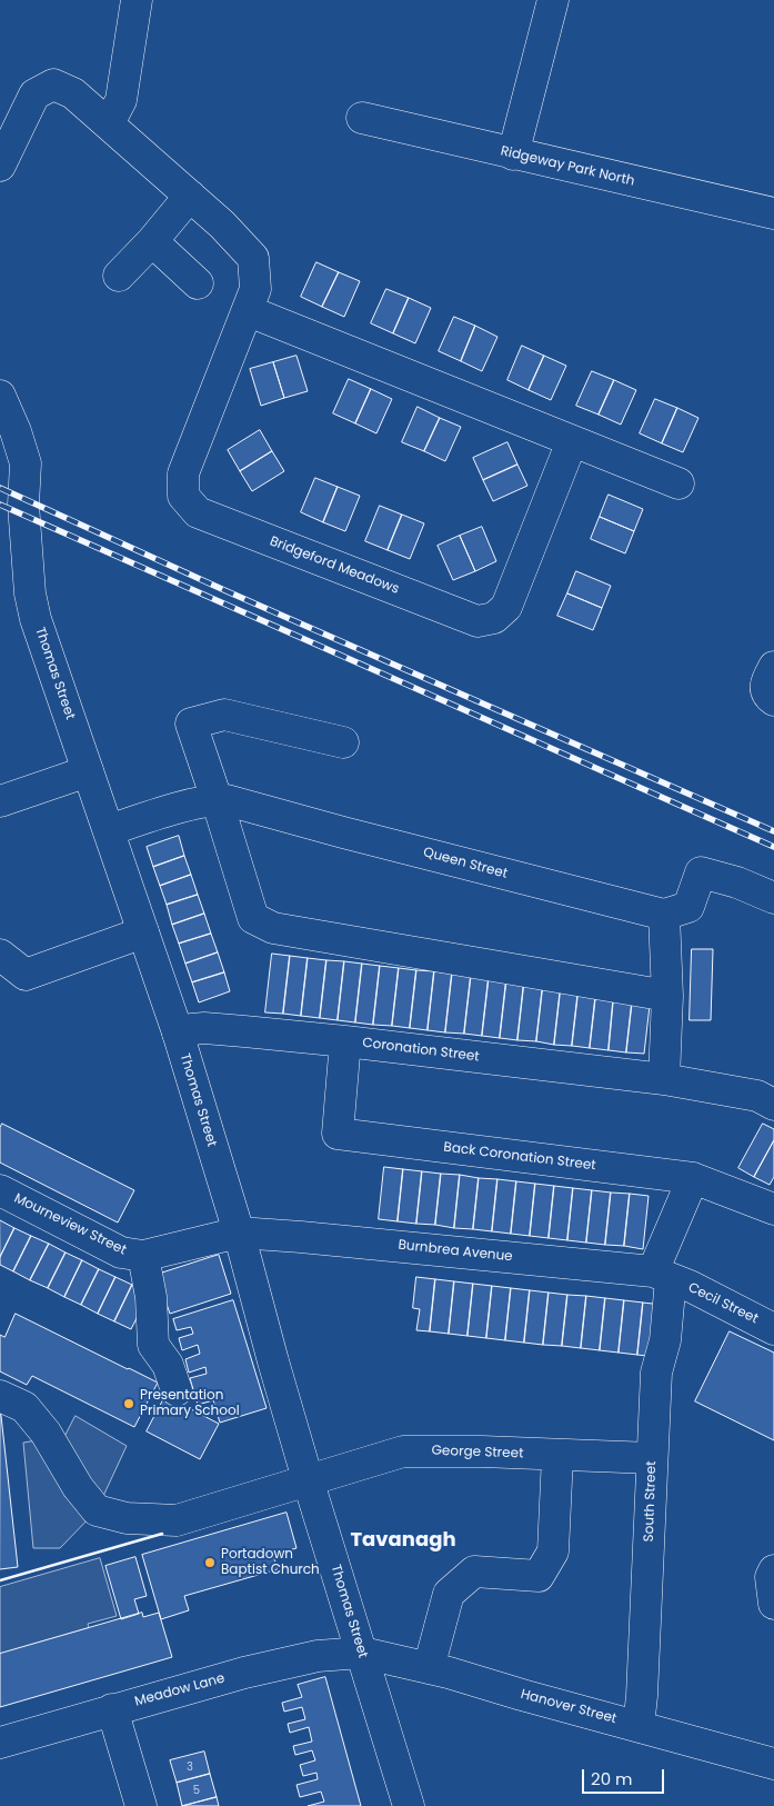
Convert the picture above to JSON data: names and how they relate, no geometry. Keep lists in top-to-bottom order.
{
  "streets": {
    "street": [
      "Ridgeway Park North",
      "Bridgeford Meadows",
      "Thomas Street",
      "Queen Street",
      "Coronation Street",
      "Back Coronation Street",
      "Mourneview Street",
      "Burnbrea Avenue",
      "Cecil Street",
      "George Street",
      "South Street",
      "Meadow Lane",
      "Hanover Street"
    ]
  },
  "crossings": [
    ["Thomas Street", "Queen Street"],
    ["Thomas Street", "Coronation Street"],
    ["Thomas Street", "Mourneview Street"],
    ["Thomas Street", "Burnbrea Avenue"],
    ["Thomas Street", "George Street"],
    ["Thomas Street", "Meadow Lane"],
    ["Thomas Street", "Hanover Street"],
    ["Coronation Street", "Back Coronation Street"],
    ["Mourneview Street", "Burnbrea Avenue"],
    ["Burnbrea Avenue", "Cecil Street"],
    ["Burnbrea Avenue", "South Street"],
    ["Cecil Street", "South Street"],
    ["George Street", "South Street"],
    ["South Street", "Hanover Street"],
    ["Meadow Lane", "Hanover Street"]
  ],
  "districts": ["Tavanagh"],
  "places": ["Presentation Primary School", "Portadown Baptist Church"],
  "house_numbers": ["3", "5"],
  "scale_bar": "20 m"
}
